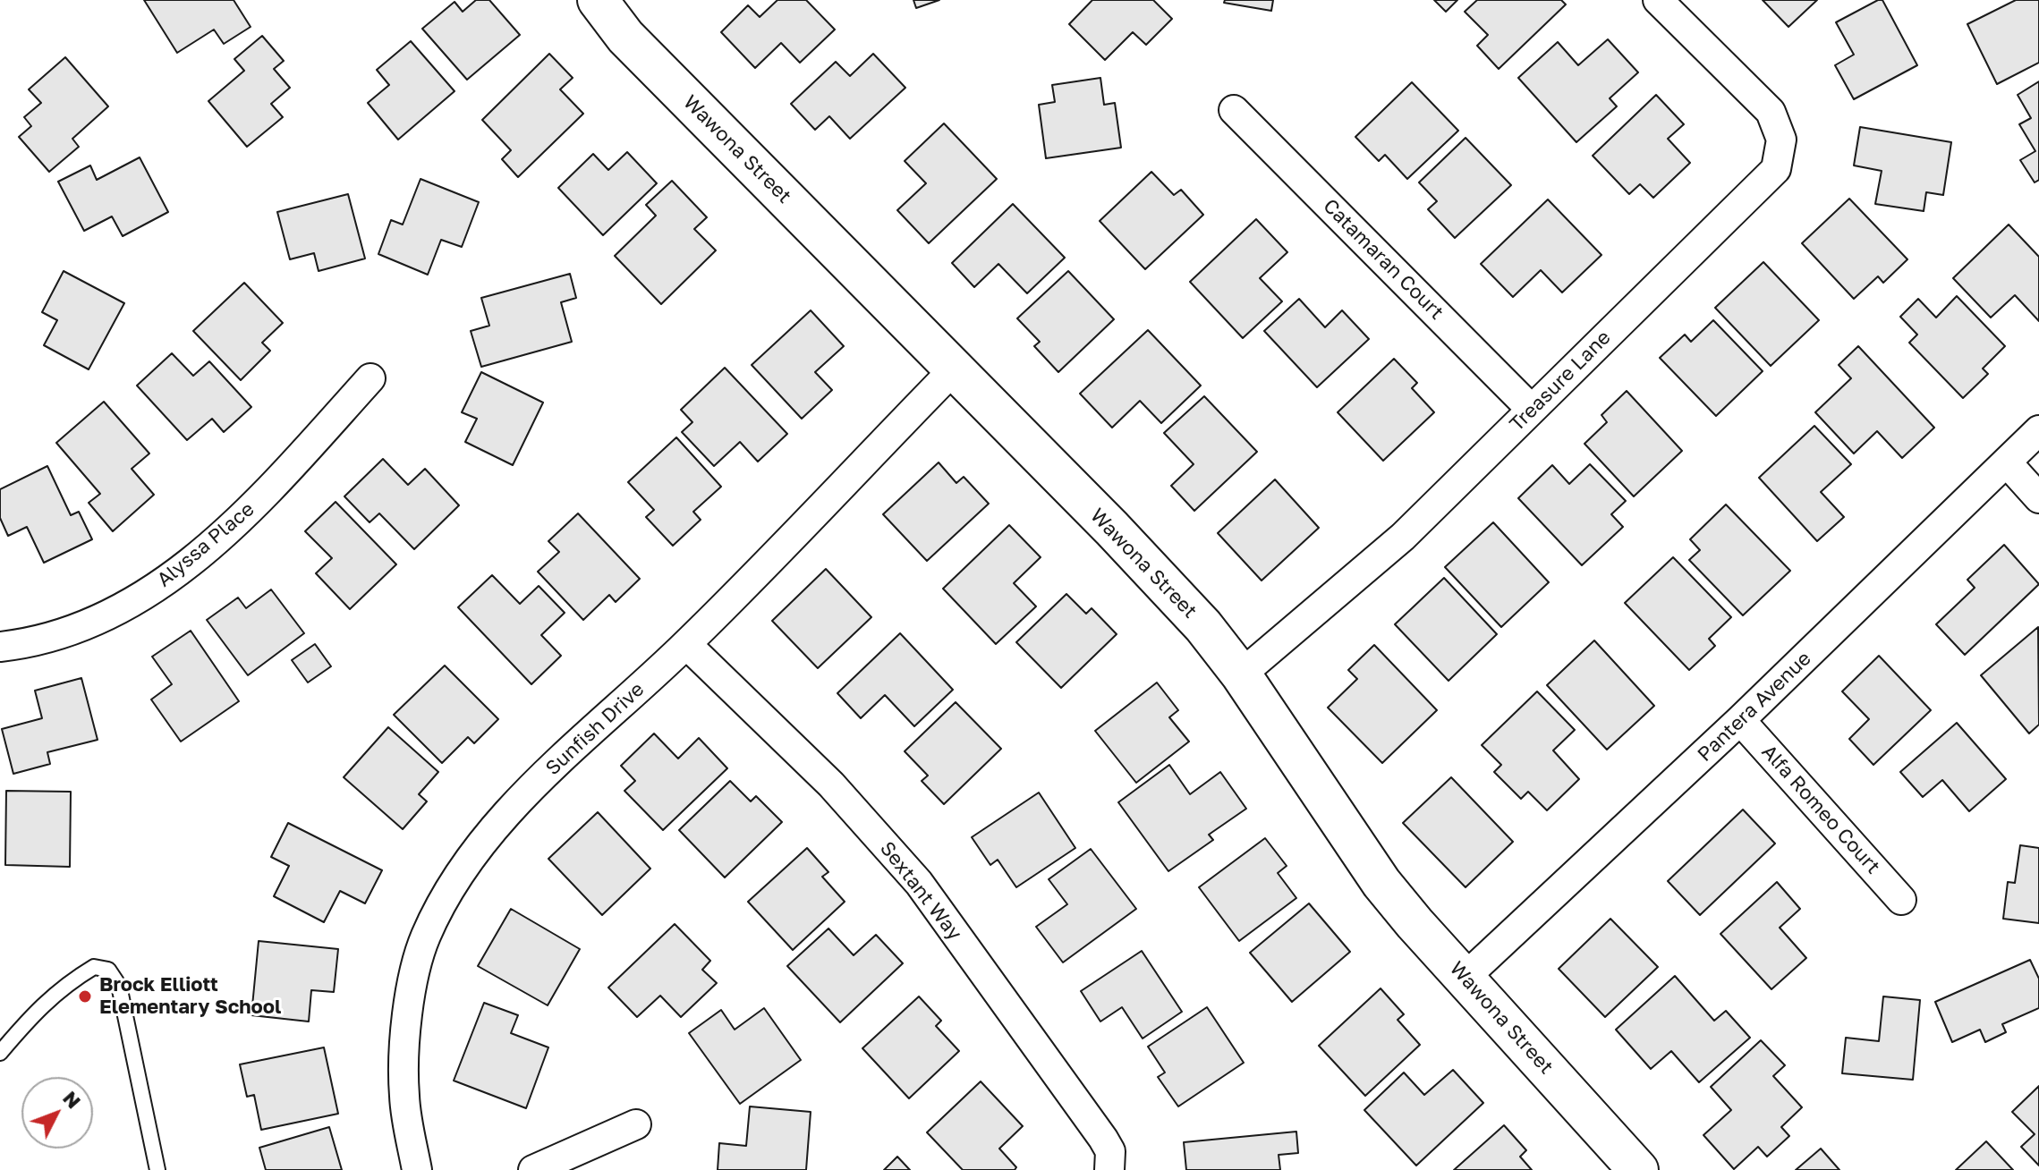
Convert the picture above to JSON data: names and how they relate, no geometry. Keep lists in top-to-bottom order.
{
  "streets": {
    "street": [
      "Wawona Street",
      "Catamaran Court",
      "Treasure Lane",
      "Alyssa Place",
      "Pantera Avenue",
      "Sunfish Drive",
      "Alfa Romeo Court",
      "Sextant Way"
    ]
  },
  "crossings": [
    ["Wawona Street", "Treasure Lane"],
    ["Wawona Street", "Pantera Avenue"],
    ["Wawona Street", "Sunfish Drive"],
    ["Catamaran Court", "Treasure Lane"],
    ["Pantera Avenue", "Alfa Romeo Court"],
    ["Sunfish Drive", "Sextant Way"]
  ],
  "places": ["Brock Elliott Elementary School"],
  "north": "top right"
}
